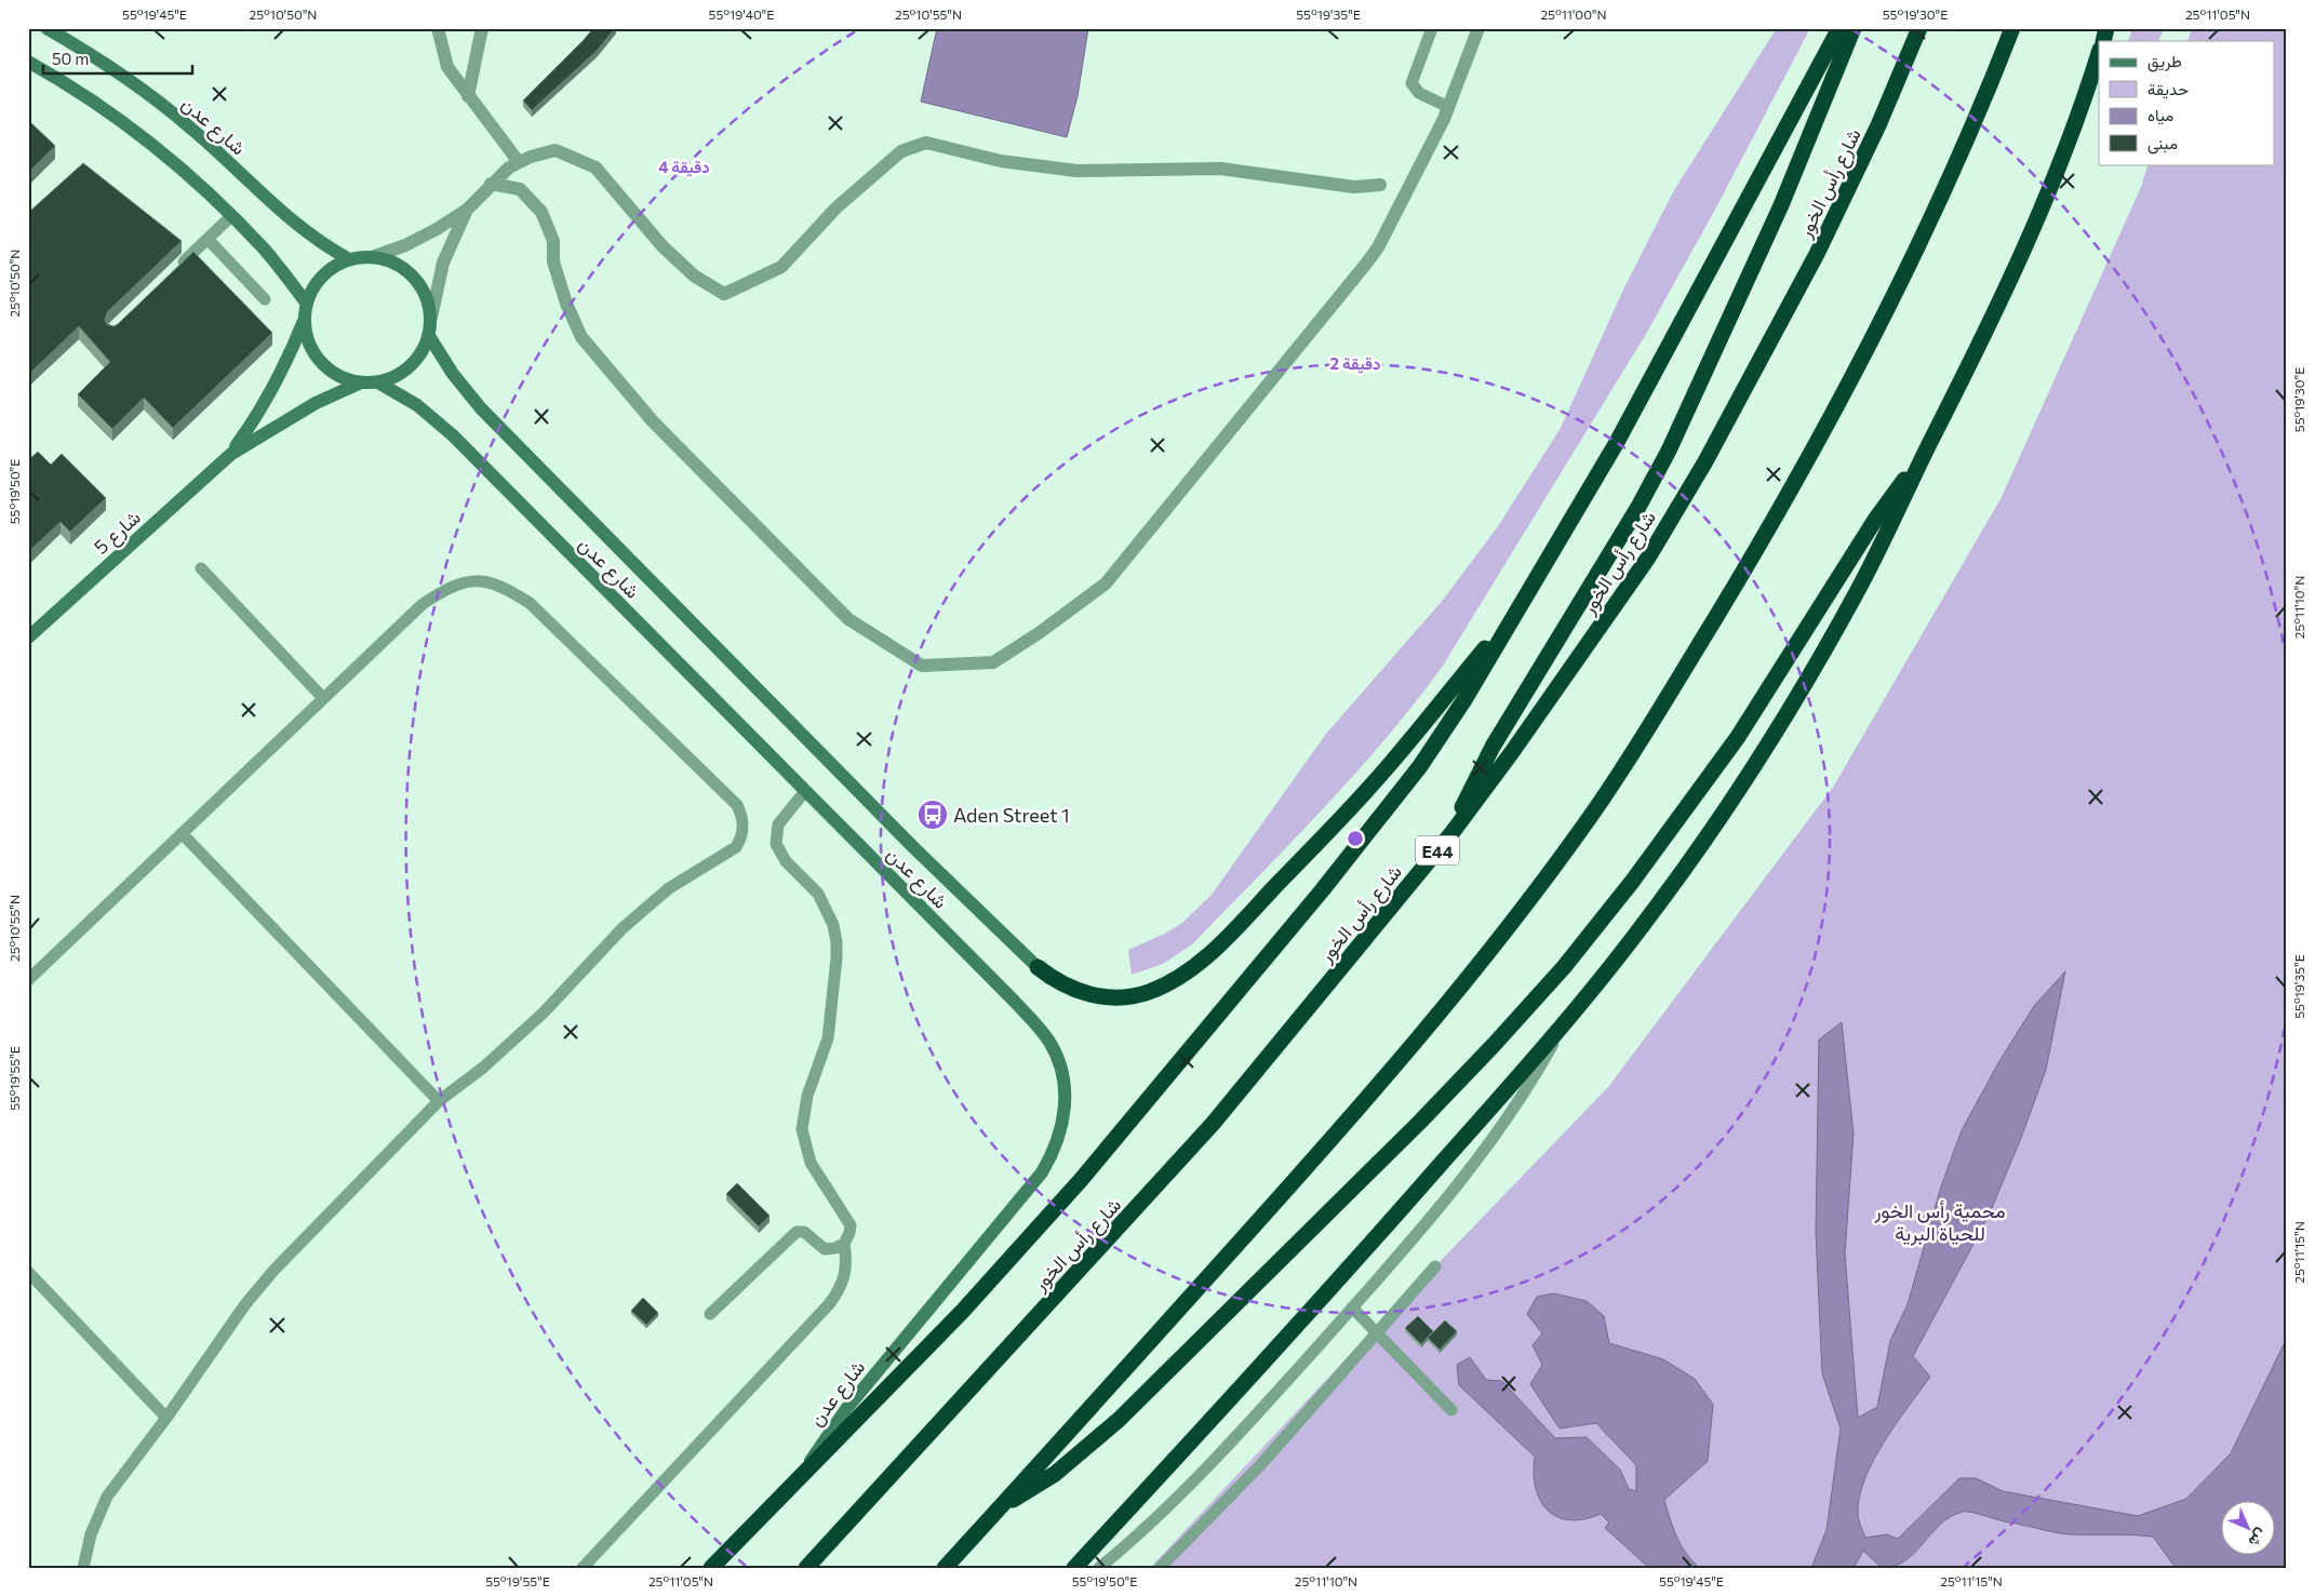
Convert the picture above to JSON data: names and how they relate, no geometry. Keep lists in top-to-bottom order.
{
  "streets": {
    "highway": ["شارع رأس الخور", "E44"],
    "street": ["شارع عدن", "شارع 5"]
  },
  "crossings": [
    ["شارع عدن", "شارع 5"]
  ],
  "parks": ["محمية رأس الخور للحياة البرية"],
  "places": {
    "bus stop": ["Aden Street 1"]
  },
  "legend": [
    "طريق",
    "حديقة",
    "مياه",
    "مبنى"
  ],
  "scale_bar": "50 m",
  "north": "bottom right",
  "coordinates": [
    "55°19'45\"E",
    "25°10'50\"N",
    "55°19'40\"E",
    "25°10'55\"N",
    "55°19'35\"E",
    "25°11'00\"N",
    "55°19'30\"E",
    "25°11'05\"N",
    "55°19'50\"E",
    "25°11'10\"N",
    "55°19'55\"E",
    "25°11'15\"N"
  ],
  "rings": ["4 دقيقة", "2 دقيقة"]
}
